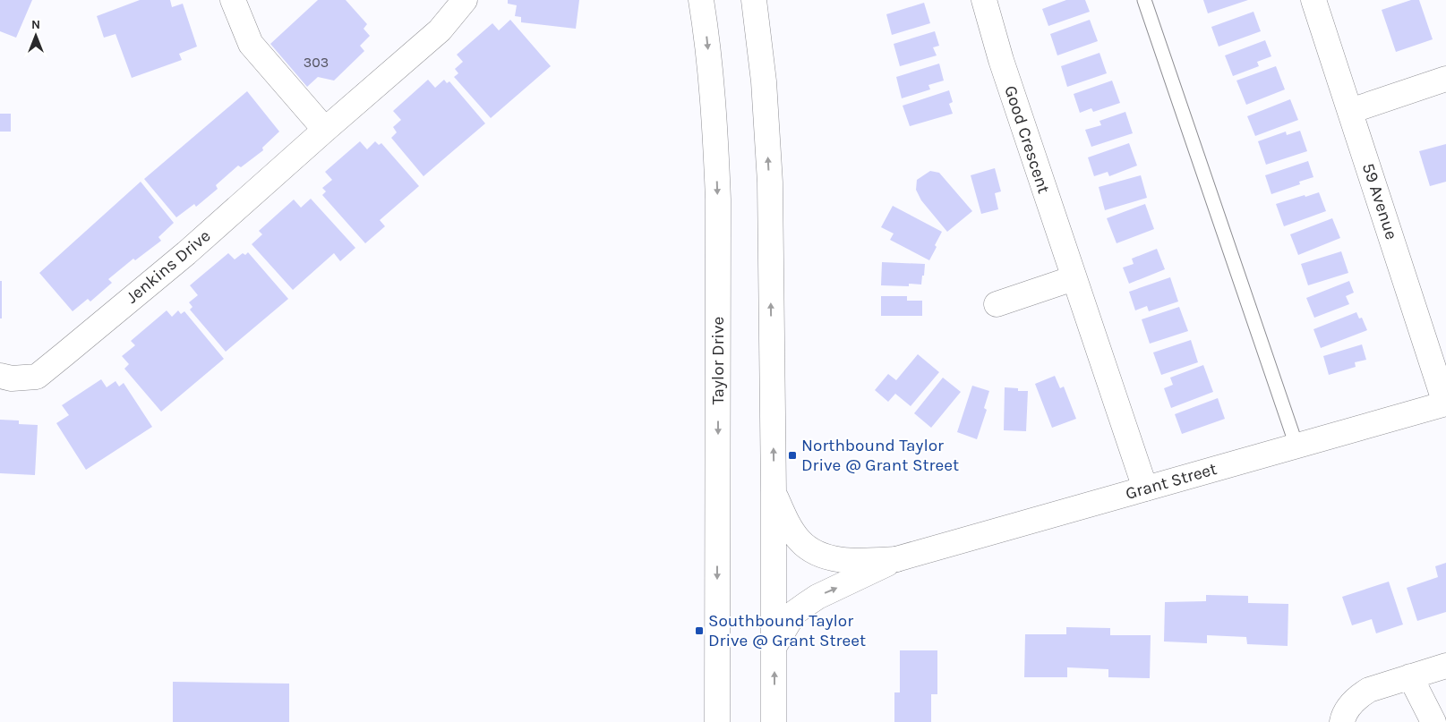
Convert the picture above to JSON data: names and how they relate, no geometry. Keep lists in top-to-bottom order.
{
  "streets": {
    "street": [
      "Good Crescent",
      "59 Avenue",
      "Jenkins Drive",
      "Taylor Drive",
      "Grant Street"
    ]
  },
  "crossings": [
    ["Good Crescent", "Grant Street"],
    ["59 Avenue", "Grant Street"]
  ],
  "places": {
    "transit": ["Northbound Taylor Drive @ Grant Street", "Southbound Taylor Drive @ Grant Street"]
  },
  "house_numbers": ["303"],
  "north": "top"
}
